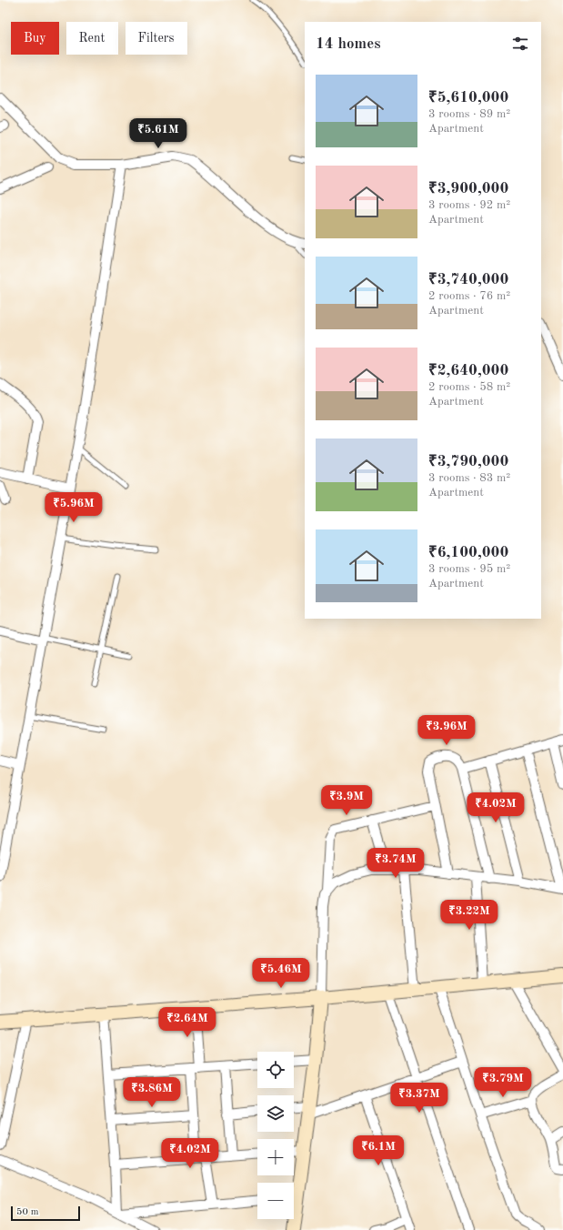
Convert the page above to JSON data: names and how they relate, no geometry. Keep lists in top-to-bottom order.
{
  "scale_bar": "50 m",
  "page": {
    "chip": ["Buy", "Rent", "Filters"],
    "heading": "14 homes",
    "list": [
      {
        "name": "₹5,610,000",
        "note": "3 rooms · 89 m² · Apartment"
      },
      {
        "name": "₹3,900,000",
        "note": "3 rooms · 92 m² · Apartment"
      },
      {
        "name": "₹3,740,000",
        "note": "2 rooms · 76 m² · Apartment"
      },
      {
        "name": "₹2,640,000",
        "note": "2 rooms · 58 m² · Apartment"
      },
      {
        "name": "₹3,790,000",
        "note": "3 rooms · 83 m² · Apartment"
      },
      {
        "name": "₹6,100,000",
        "note": "3 rooms · 95 m² · Apartment"
      }
    ],
    "price": [
      "₹5.61M",
      "₹5.96M",
      "₹3.96M",
      "₹3.9M",
      "₹4.02M",
      "₹3.74M",
      "₹3.22M",
      "₹5.46M",
      "₹2.64M",
      "₹3.79M",
      "₹3.86M",
      "₹3.37M",
      "₹6.1M",
      "₹4.02M"
    ],
    "map_buttons": ["+", "−"],
    "scale": "50 m"
  }
}
